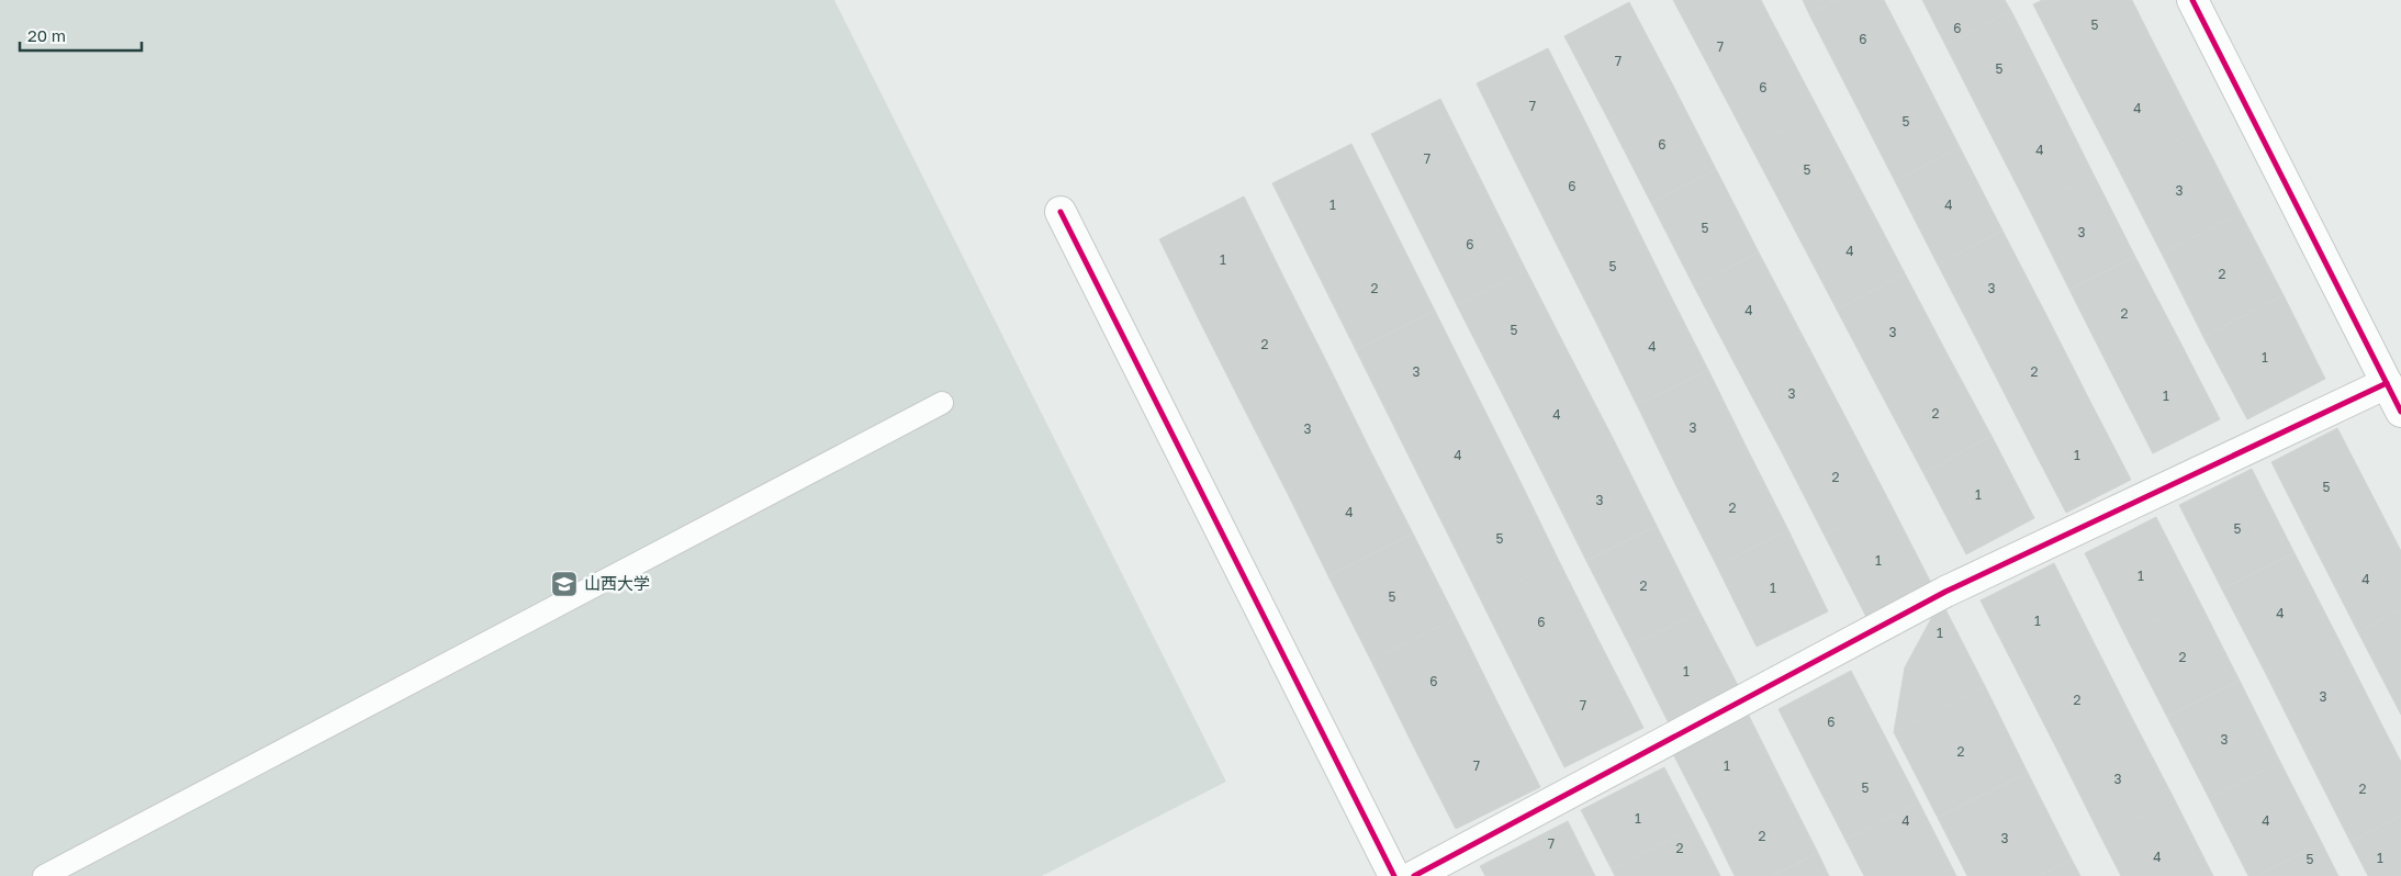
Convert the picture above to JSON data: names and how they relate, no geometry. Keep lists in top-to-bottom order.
{
  "places": {
    "school or university": ["山西大学"]
  },
  "house_numbers": [
    "5",
    "6",
    "6",
    "7",
    "7",
    "5",
    "6",
    "7",
    "4",
    "5",
    "6",
    "4",
    "7",
    "5",
    "6",
    "3",
    "1",
    "4",
    "5",
    "3",
    "6",
    "4",
    "1",
    "5",
    "2",
    "2",
    "3",
    "4",
    "2",
    "5",
    "3",
    "2",
    "4",
    "1",
    "3",
    "2",
    "3",
    "1",
    "2",
    "4",
    "3",
    "3",
    "4",
    "1",
    "2",
    "5",
    "1",
    "3",
    "2",
    "4",
    "5",
    "5",
    "1",
    "1",
    "4",
    "2",
    "1",
    "5",
    "4",
    "1",
    "6",
    "1",
    "2",
    "1",
    "6",
    "3",
    "2",
    "7",
    "6",
    "3",
    "2",
    "7",
    "1",
    "3",
    "5",
    "2",
    "1",
    "4",
    "4",
    "2",
    "3",
    "7",
    "2",
    "4",
    "1",
    "5"
  ],
  "scale_bar": "20 m"
}
